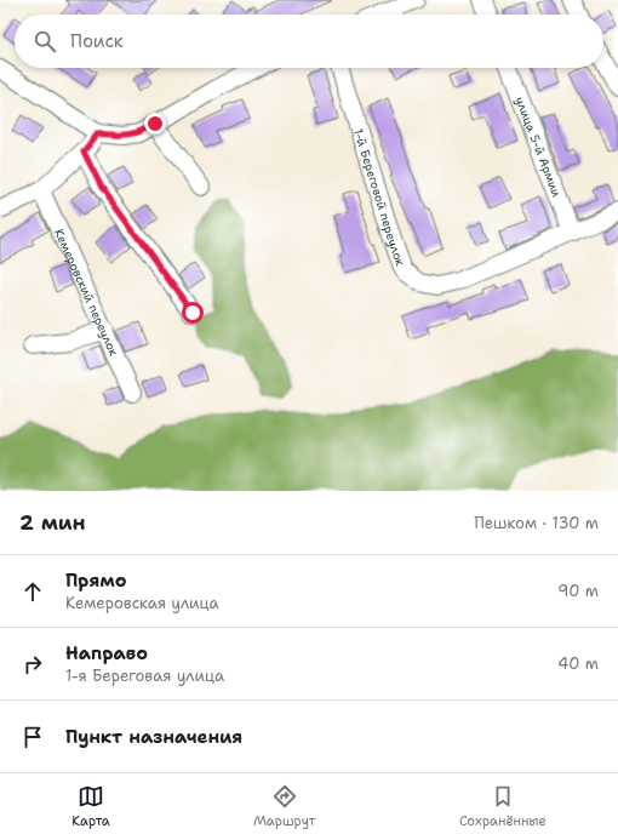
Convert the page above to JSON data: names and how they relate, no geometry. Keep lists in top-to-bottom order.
{
  "streets": {
    "street": ["улица 5-й Армии", "1-й Береговой переулок", "Кемеровский переулок"]
  },
  "crossings": [
    ["улица 5-й Армии", "1-й Береговой переулок"]
  ],
  "page": {
    "search": "Поиск",
    "heading": ["2 мин", "Пешком · 130 m"],
    "list": [
      ["Прямо", "Кемеровская улица", "90 m"],
      ["Направо", "1-я Береговая улица", "40 m"],
      "Пункт назначения"
    ],
    "nav": ["Карта", "Маршрут", "Сохранённые"]
  }
}
